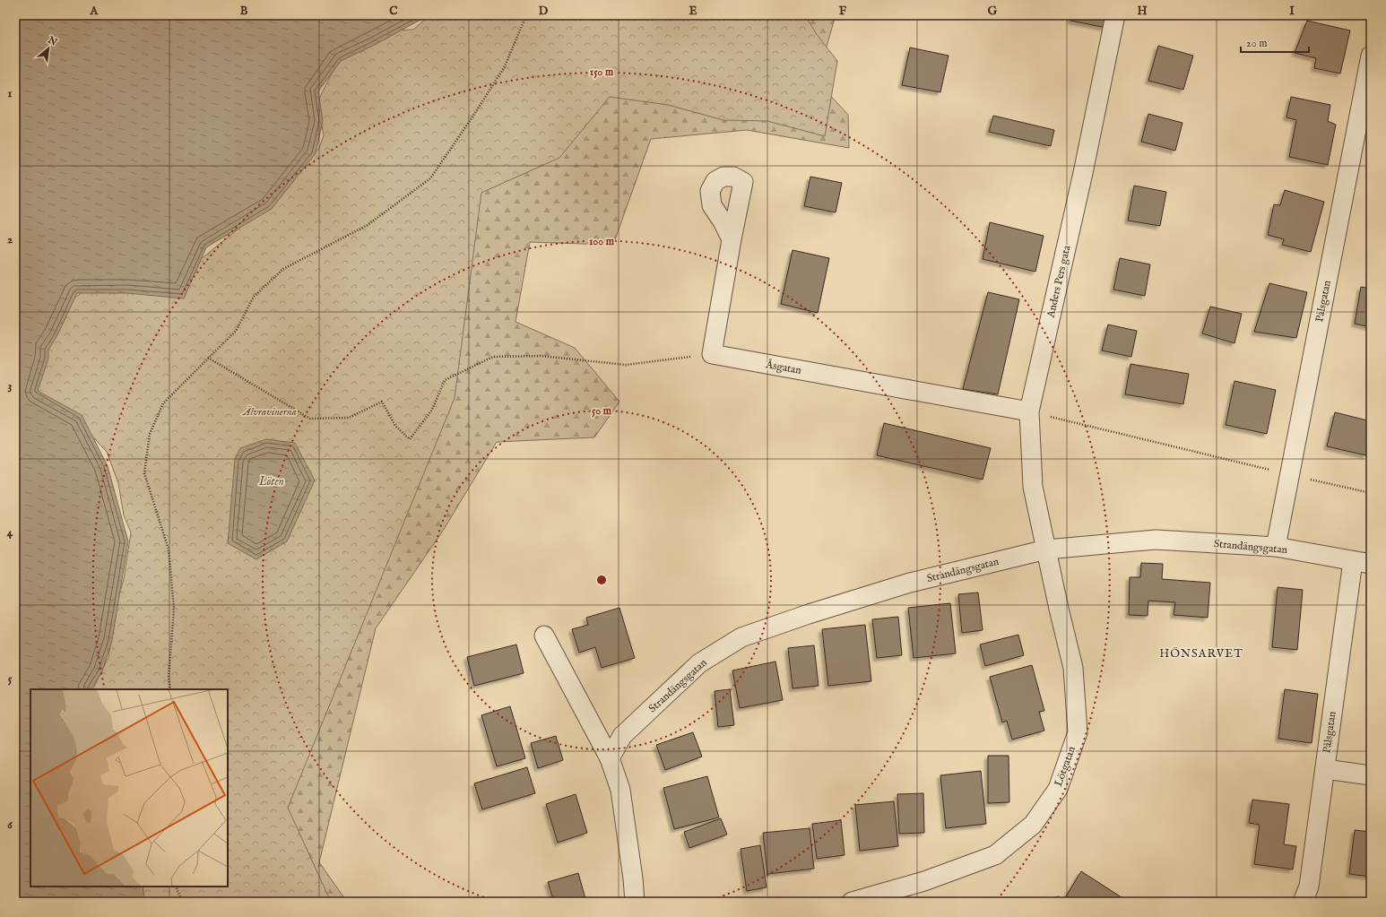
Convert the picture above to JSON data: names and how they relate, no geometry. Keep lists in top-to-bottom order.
{
  "streets": {
    "street": [
      "Anders Pers gata",
      "Pålsgatan",
      "Åsgatan",
      "Strandängsgatan",
      "Lötgatan"
    ]
  },
  "crossings": [
    ["Anders Pers gata", "Åsgatan"],
    ["Anders Pers gata", "Strandängsgatan"],
    ["Anders Pers gata", "Lötgatan"],
    ["Pålsgatan", "Strandängsgatan"],
    ["Strandängsgatan", "Lötgatan"]
  ],
  "districts": ["HÖNSARVET"],
  "water": ["Löten"],
  "parks": ["Älvravinerna"],
  "scale_bar": "20 m",
  "north": "top right",
  "grid": {
    "columns": [
      "A",
      "B",
      "C",
      "D",
      "E",
      "F",
      "G",
      "H",
      "I"
    ],
    "rows": [
      "1",
      "2",
      "3",
      "4",
      "5",
      "6"
    ]
  },
  "rings": ["150 m", "100 m", "50 m"]
}
